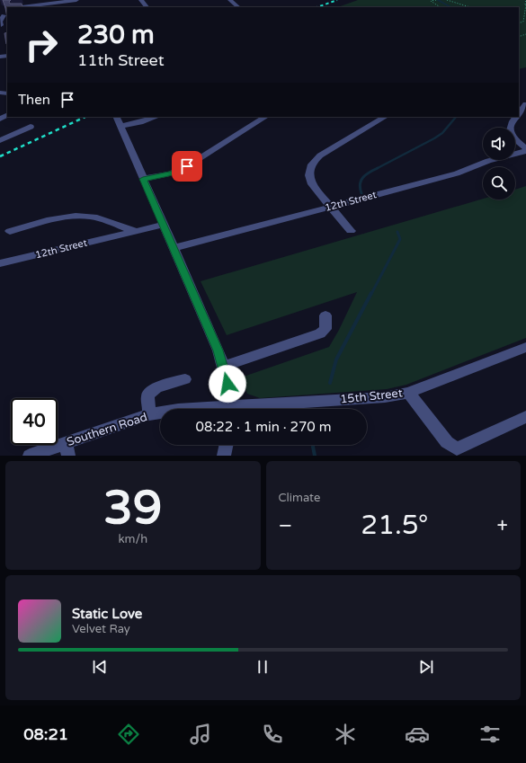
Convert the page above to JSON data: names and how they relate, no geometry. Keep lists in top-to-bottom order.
{
  "streets": {
    "street": ["12th Street", "15th Street", "Southern Road"]
  },
  "page": {
    "turn": ["230 m", "11th Street"],
    "then": "Then",
    "limit": "40",
    "trip": "08:22 · 1 min · 270 m",
    "tile": [
      ["39", "km/h"],
      "Climate"
    ],
    "heat": ["−", "21.5°", "+"],
    "song": ["Static Love", "Velvet Ray"],
    "tabs": "08:21"
  }
}
